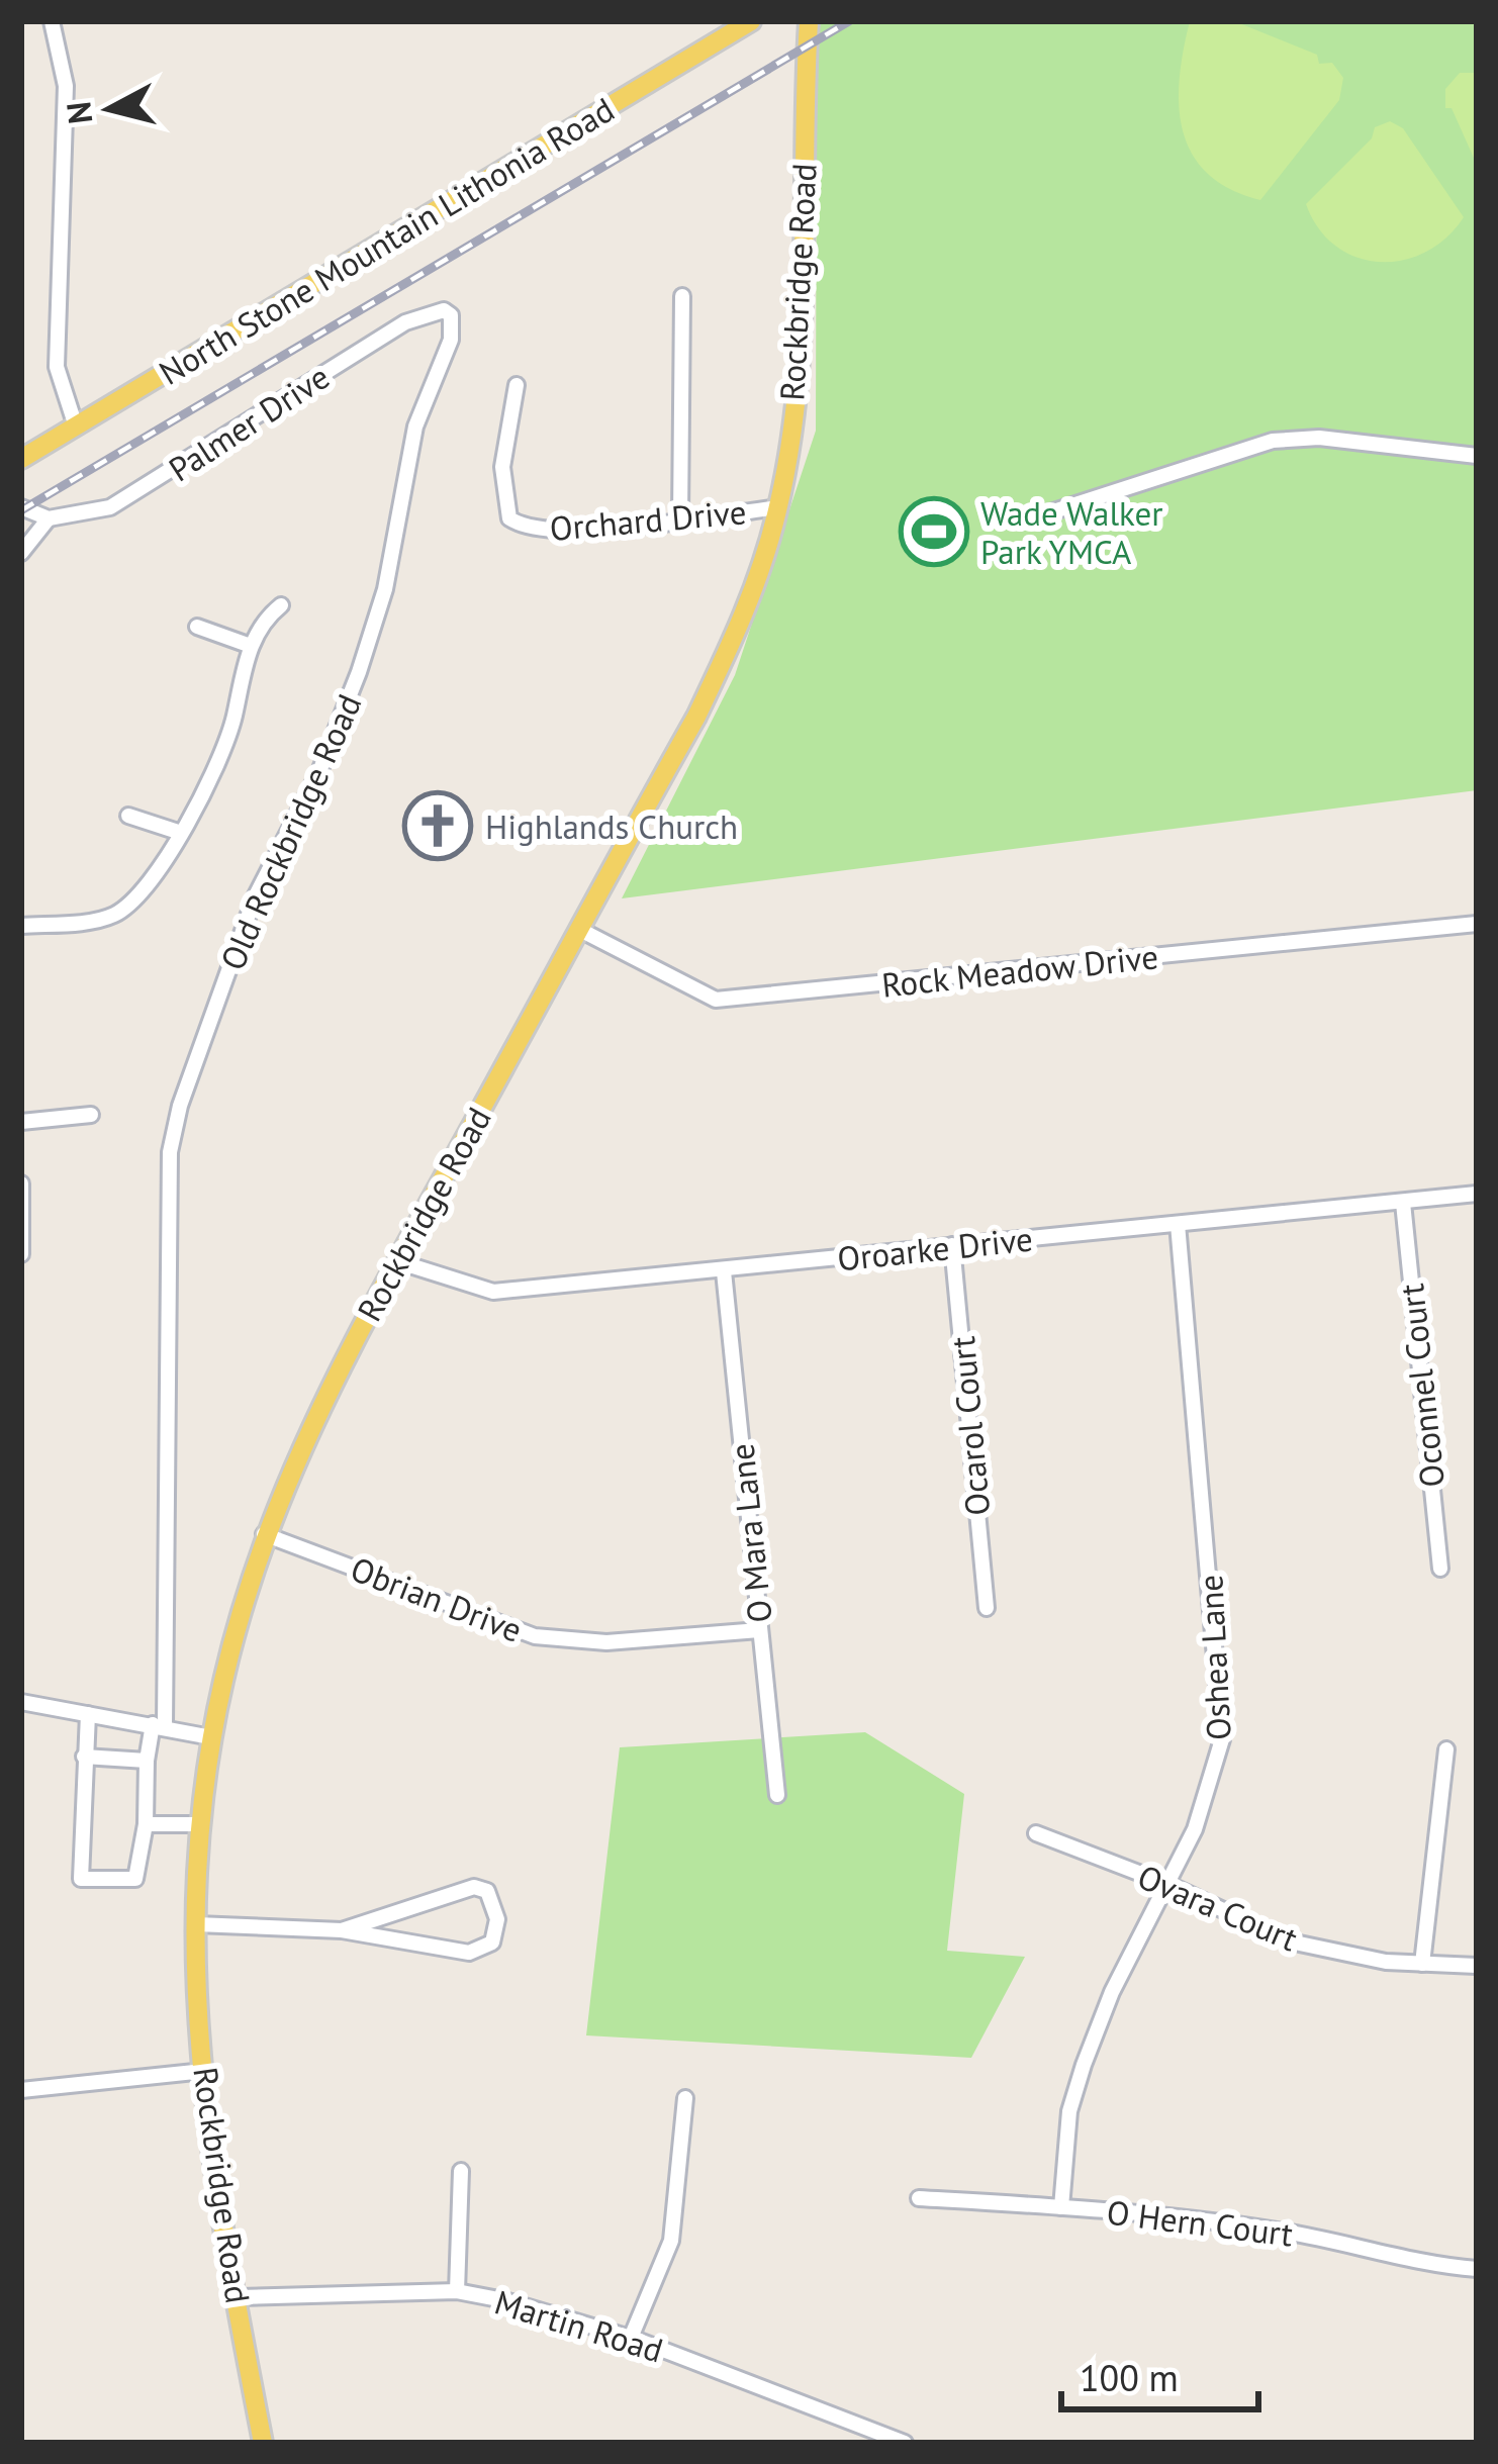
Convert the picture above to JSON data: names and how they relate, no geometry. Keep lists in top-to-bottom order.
{
  "streets": {
    "main road": ["North Stone Mountain Lithonia Road", "Rockbridge Road"],
    "street": [
      "Palmer Drive",
      "Orchard Drive",
      "Old Rockbridge Road",
      "Rock Meadow Drive",
      "Oroarke Drive",
      "Oconnel Court",
      "Ocarol Court",
      "O Mara Lane",
      "Obrian Drive",
      "Oshea Lane",
      "Ovara Court",
      "O Hern Court",
      "Martin Road"
    ]
  },
  "crossings": [
    ["Rockbridge Road", "Orchard Drive"],
    ["Rockbridge Road", "Rock Meadow Drive"],
    ["Rockbridge Road", "Oroarke Drive"],
    ["Rockbridge Road", "Obrian Drive"],
    ["Rockbridge Road", "Martin Road"],
    ["Palmer Drive", "Old Rockbridge Road"],
    ["Oroarke Drive", "Oconnel Court"],
    ["Oroarke Drive", "Ocarol Court"],
    ["Oroarke Drive", "O Mara Lane"],
    ["Oroarke Drive", "Oshea Lane"],
    ["O Mara Lane", "Obrian Drive"],
    ["Oshea Lane", "Ovara Court"],
    ["Oshea Lane", "O Hern Court"]
  ],
  "places": {
    "sports": ["Wade Walker Park YMCA"],
    "church": ["Highlands Church"]
  },
  "scale_bar": "100 m",
  "north": "left"
}
